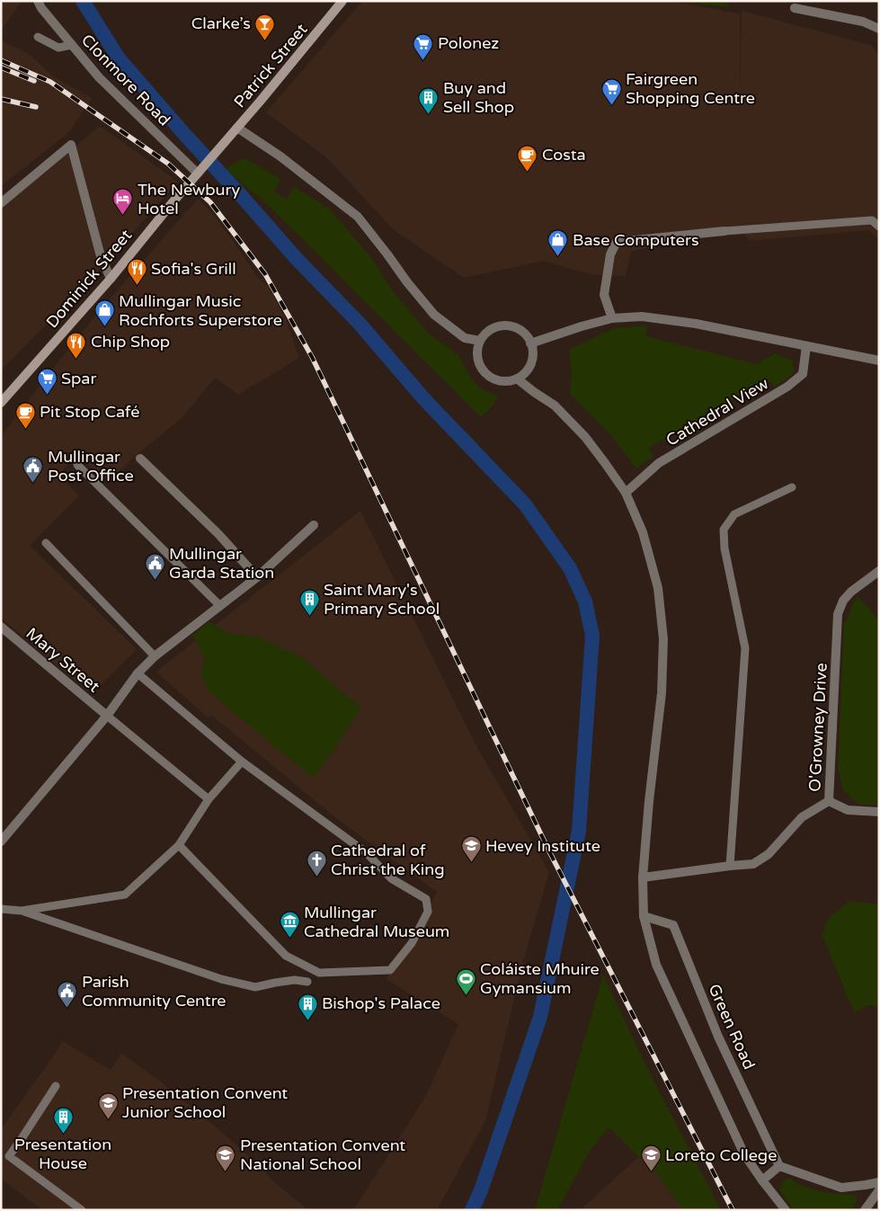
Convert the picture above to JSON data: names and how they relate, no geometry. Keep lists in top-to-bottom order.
{
  "streets": {
    "main road": ["Patrick Street", "Dominick Street"],
    "street": [
      "Clonmore Road",
      "Cathedral View",
      "Mary Street",
      "O'Growney Drive",
      "Green Road"
    ]
  },
  "crossings": [
    ["Patrick Street", "Dominick Street"],
    ["Clonmore Road", "Dominick Street"]
  ],
  "places": {
    "bar": ["Clarke’s"],
    "supermarket": ["Polonez", "Fairgreen Shopping Centre", "Spar"],
    "building": [
      "Buy and Sell Shop",
      "Saint Mary's Primary School",
      "Bishop's Palace",
      "Presentation House"
    ],
    "cafe": ["Costa", "Pit Stop Café"],
    "hotel": ["The Newbury Hotel"],
    "shop": ["Base Computers", "Mullingar Music Rochforts Superstore"],
    "restaurant": ["Sofia's Grill", "Chip Shop"],
    "public building": ["Mullingar Post Office", "Mullingar Garda Station", "Parish Community Centre"],
    "school or university": [
      "Hevey Institute",
      "Presentation Convent Junior School",
      "Presentation Convent National School",
      "Loreto College"
    ],
    "church": ["Cathedral of Christ the King"],
    "museum": ["Mullingar Cathedral Museum"],
    "sports": ["Coláiste Mhuire Gymansium"]
  }
}
